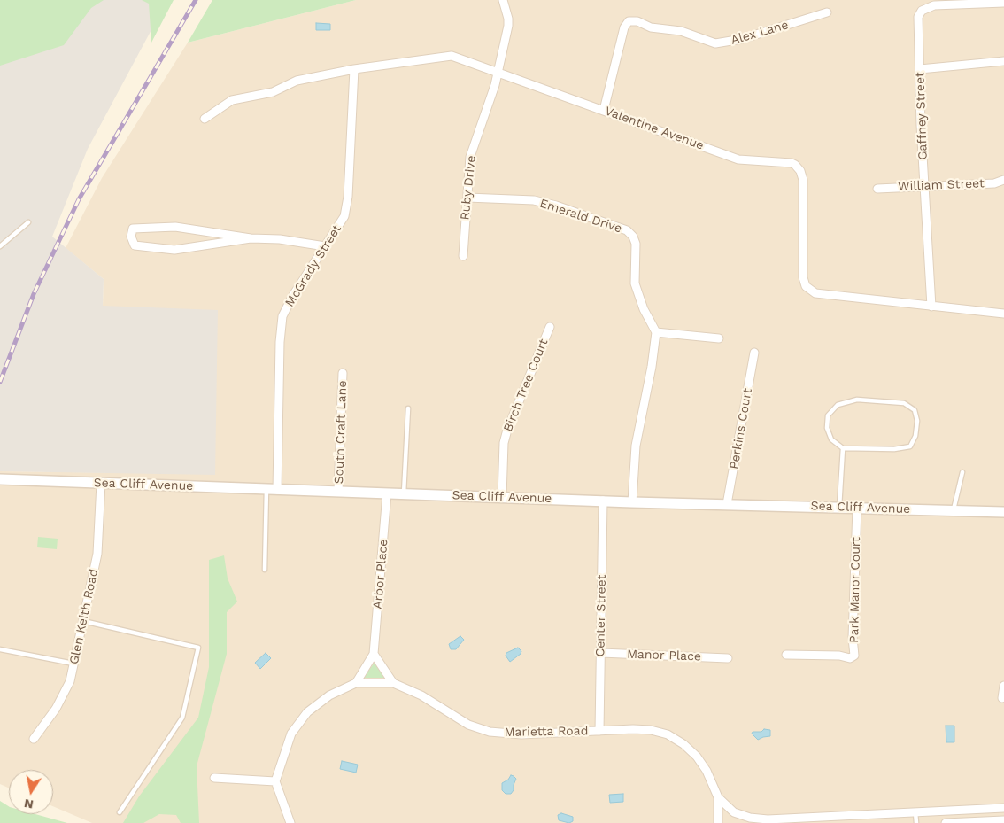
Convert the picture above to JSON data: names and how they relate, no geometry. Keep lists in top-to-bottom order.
{
  "streets": {
    "street": [
      "Alex Lane",
      "Gaffney Street",
      "Valentine Avenue",
      "William Street",
      "Ruby Drive",
      "Emerald Drive",
      "McGrady Street",
      "Birch Tree Court",
      "Perkins Court",
      "South Craft Lane",
      "Sea Cliff Avenue",
      "Arbor Place",
      "Park Manor Court",
      "Center Street",
      "Glen Keith Road",
      "Manor Place",
      "Marietta Road"
    ]
  },
  "crossings": [
    ["Alex Lane", "Valentine Avenue"],
    ["Gaffney Street", "Valentine Avenue"],
    ["Gaffney Street", "William Street"],
    ["Valentine Avenue", "Ruby Drive"],
    ["Valentine Avenue", "McGrady Street"],
    ["Ruby Drive", "Emerald Drive"],
    ["McGrady Street", "Sea Cliff Avenue"],
    ["Birch Tree Court", "Sea Cliff Avenue"],
    ["Perkins Court", "Sea Cliff Avenue"],
    ["South Craft Lane", "Sea Cliff Avenue"],
    ["Sea Cliff Avenue", "Arbor Place"],
    ["Sea Cliff Avenue", "Park Manor Court"],
    ["Sea Cliff Avenue", "Center Street"],
    ["Sea Cliff Avenue", "Glen Keith Road"],
    ["Arbor Place", "Marietta Road"],
    ["Center Street", "Manor Place"],
    ["Center Street", "Marietta Road"]
  ],
  "north": "bottom"
}
